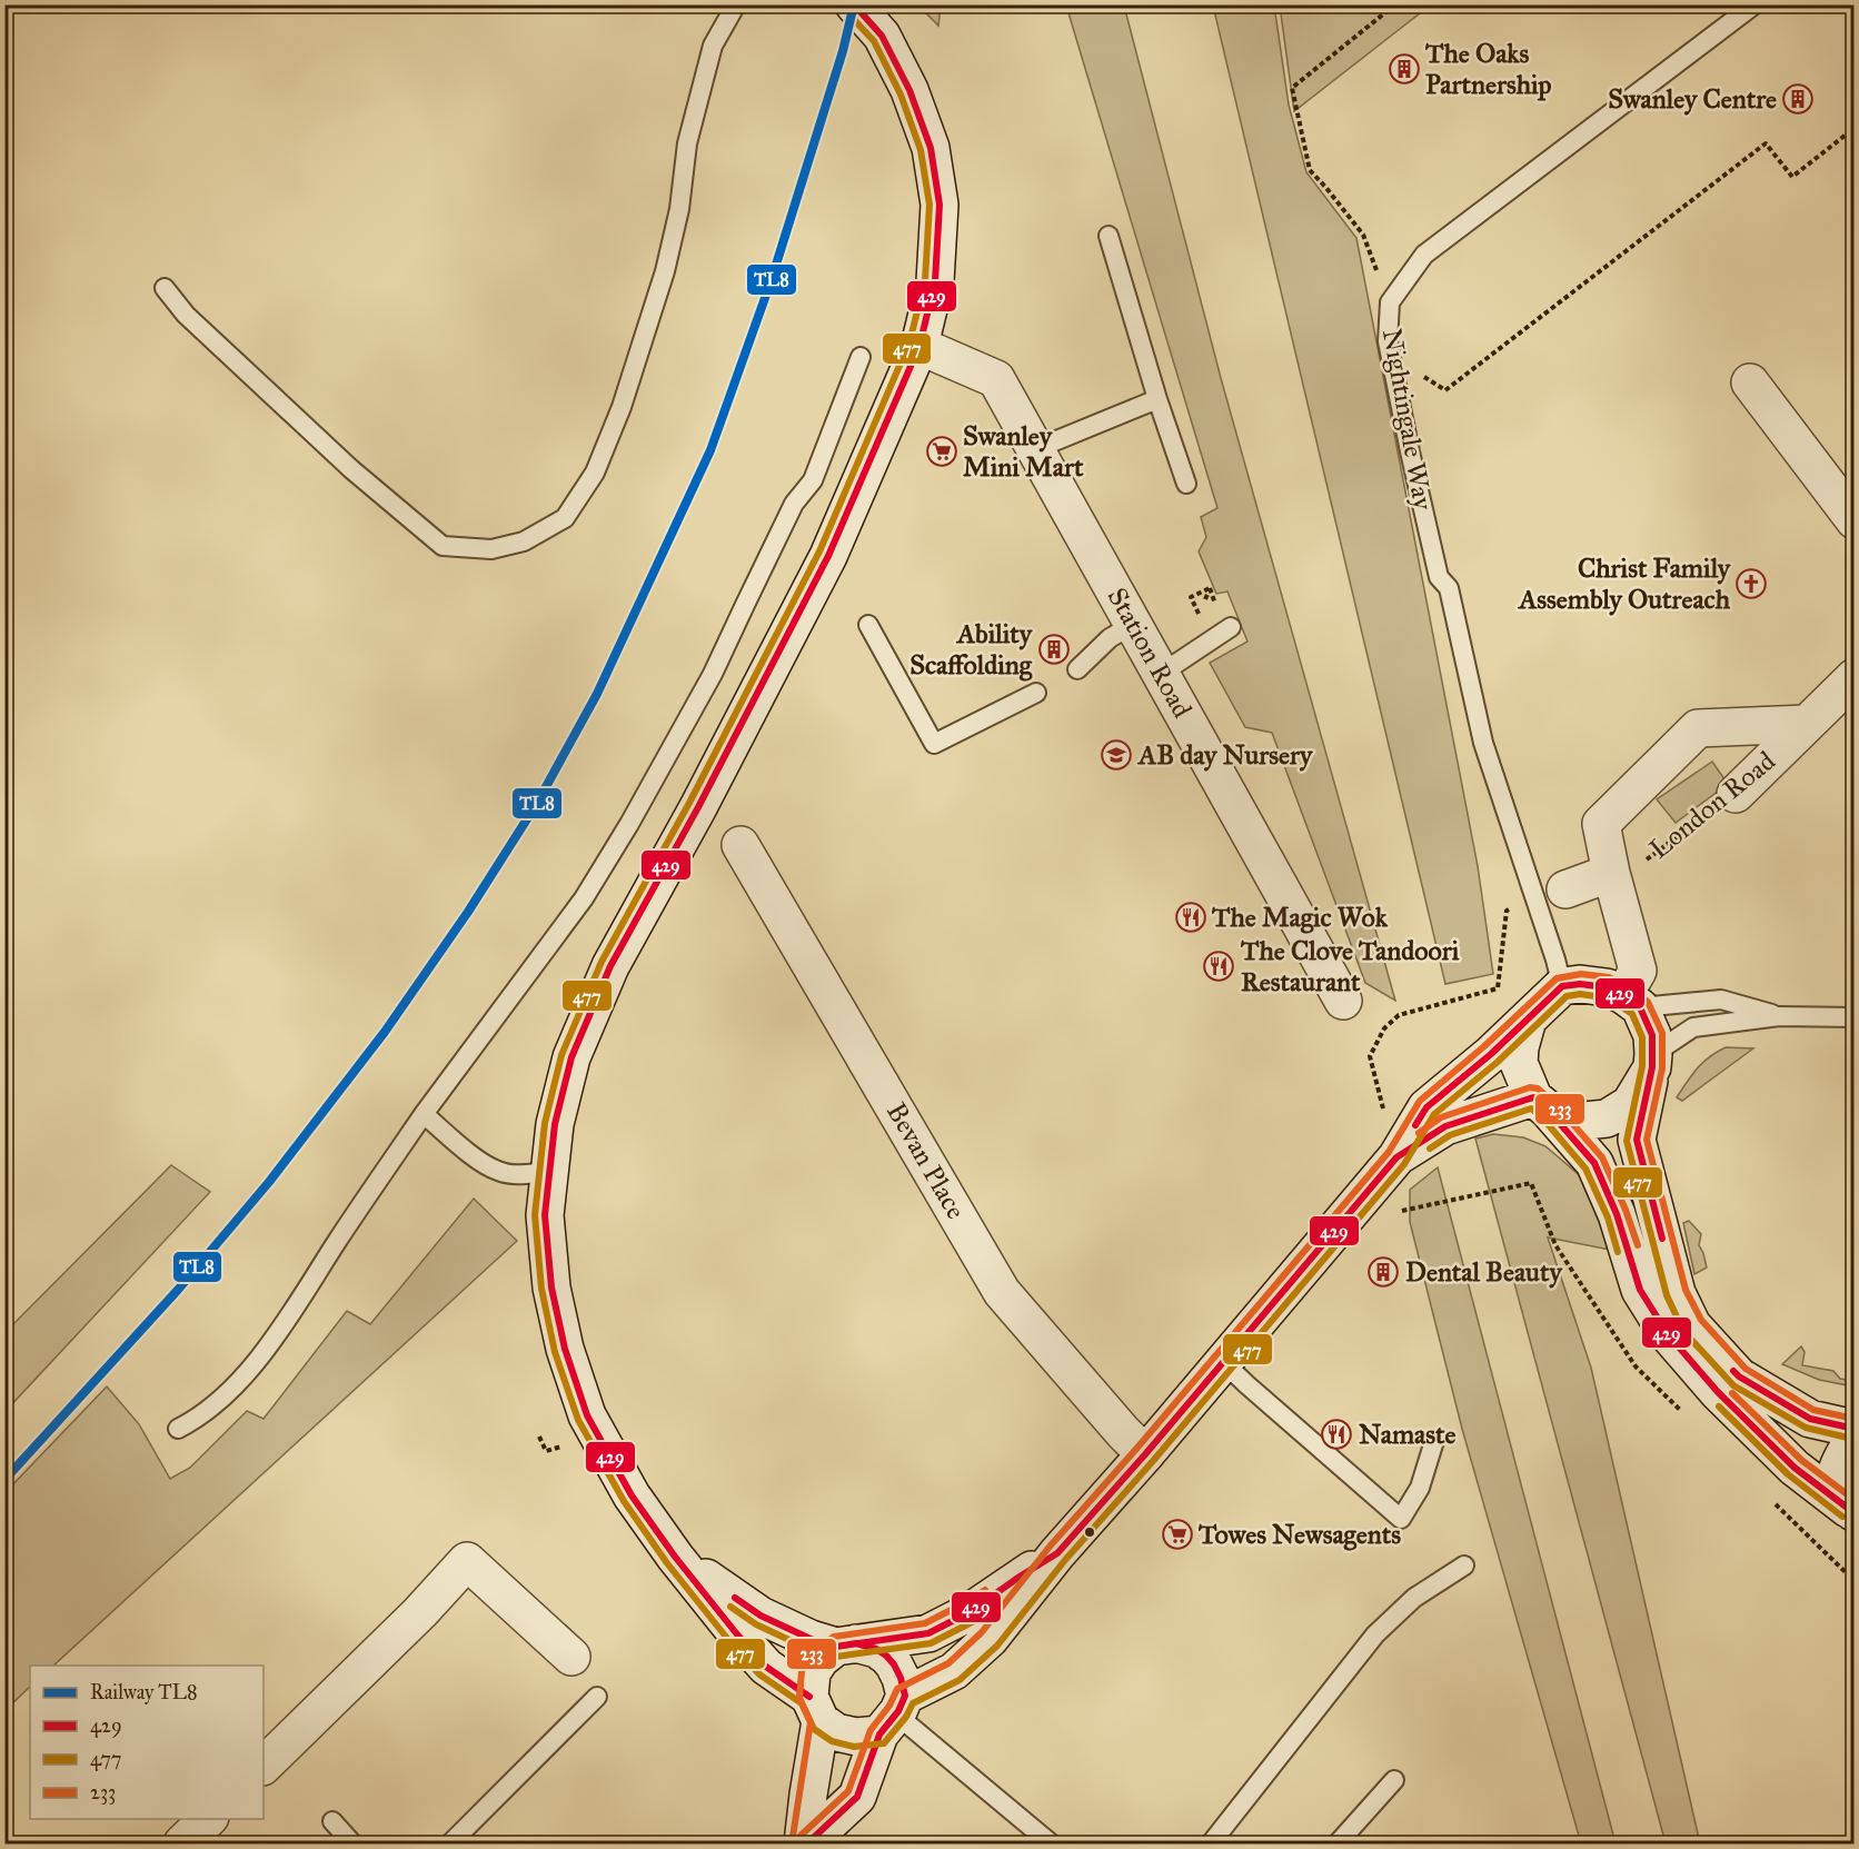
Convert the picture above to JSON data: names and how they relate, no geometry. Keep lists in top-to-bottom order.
{
  "streets": {
    "main road": ["Station Road", "London Road", "Bevan Place"],
    "lane": ["Nightingale Way"]
  },
  "crossings": [
    ["Nightingale Way", "London Road"]
  ],
  "places": {
    "building": [
      "The Oaks Partnership",
      "Swanley Centre",
      "Ability Scaffolding",
      "Dental Beauty"
    ],
    "supermarket": ["Swanley Mini Mart", "Towes Newsagents"],
    "church": ["Christ Family Assembly Outreach"],
    "school or university": ["AB day Nursery"],
    "restaurant": ["The Magic Wok", "The Clove Tandoori Restaurant", "Namaste"]
  },
  "lines": [
    "rail line TL8",
    "transit line 429",
    "transit line 477",
    "transit line 233"
  ],
  "legend": [
    "Railway TL8",
    "429",
    "477",
    "233"
  ]
}
